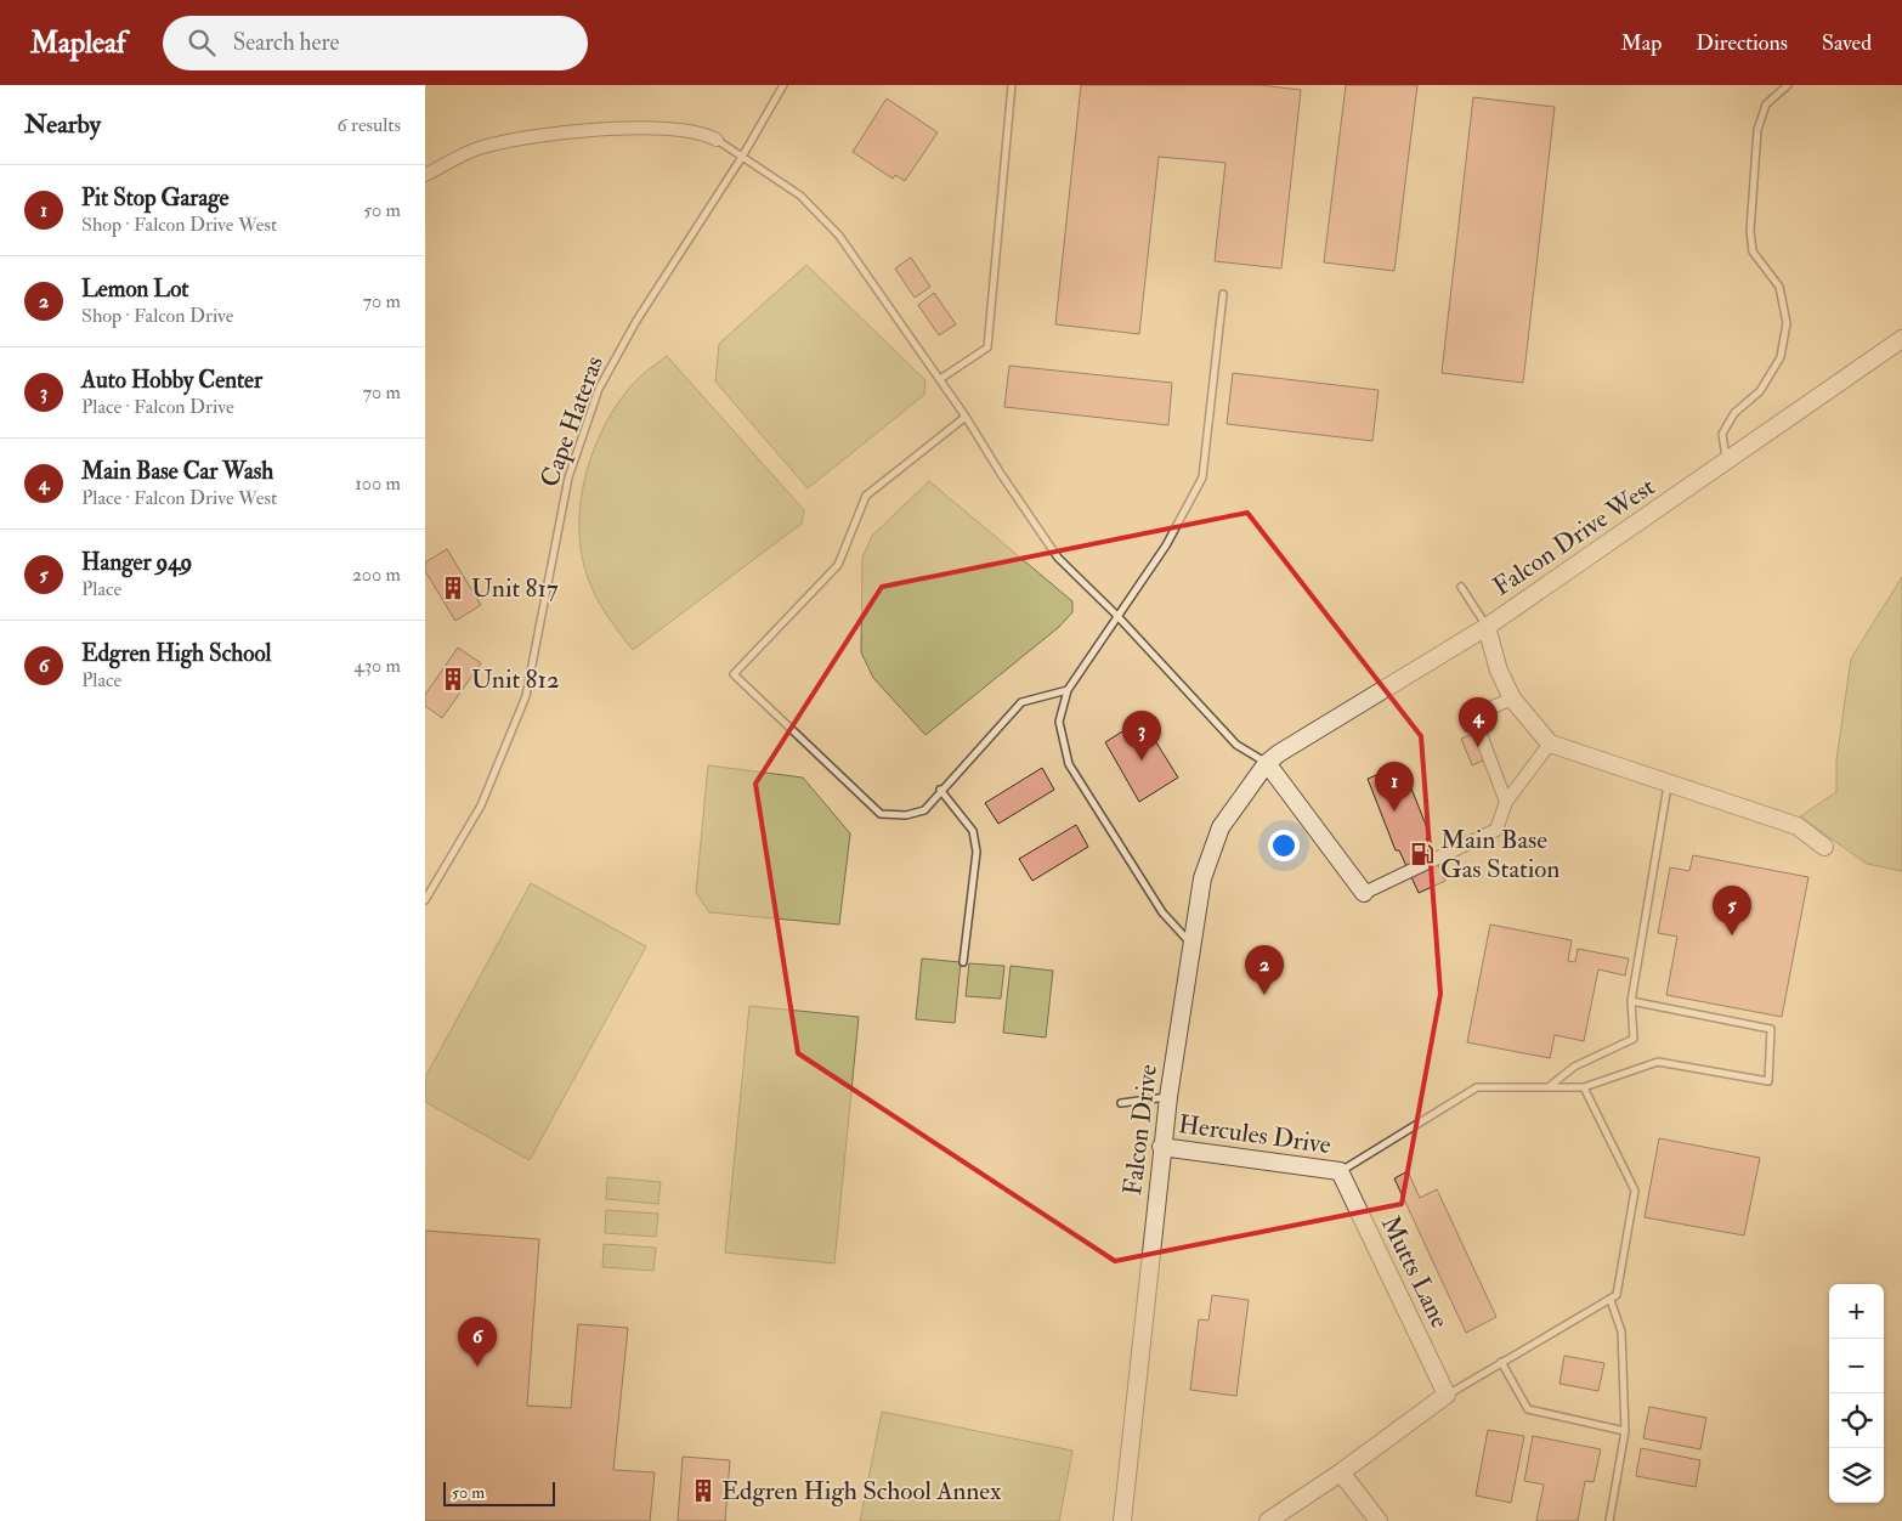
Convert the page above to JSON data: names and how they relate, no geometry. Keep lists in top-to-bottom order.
{
  "streets": {
    "street": [
      "Falcon Drive West",
      "Falcon Drive",
      "Hercules Drive",
      "Mutts Lane"
    ],
    "lane": ["Cape Hateras"]
  },
  "crossings": [
    ["Falcon Drive West", "Falcon Drive"],
    ["Falcon Drive", "Hercules Drive"],
    ["Hercules Drive", "Mutts Lane"]
  ],
  "places": {
    "building": ["Unit 817", "Unit 812", "Edgren High School Annex"],
    "fuel station": ["Main Base Gas Station"]
  },
  "scale_bar": "50 m",
  "page": {
    "header": "Mapleaf",
    "search": "Search here",
    "nav": ["Map", "Directions", "Saved"],
    "heading": ["Nearby", "6 results"],
    "list": [
      {
        "mark": "1",
        "name": "Pit Stop Garage",
        "note": "Shop · Falcon Drive West",
        "value": "50 m"
      },
      {
        "mark": "2",
        "name": "Lemon Lot",
        "note": "Shop · Falcon Drive",
        "value": "70 m"
      },
      {
        "mark": "3",
        "name": "Auto Hobby Center",
        "note": "Place · Falcon Drive",
        "value": "70 m"
      },
      {
        "mark": "4",
        "name": "Main Base Car Wash",
        "note": "Place · Falcon Drive West",
        "value": "100 m"
      },
      {
        "mark": "5",
        "name": "Hanger 949",
        "note": "Place",
        "value": "200 m"
      },
      {
        "mark": "6",
        "name": "Edgren High School",
        "note": "Place",
        "value": "430 m"
      }
    ],
    "pins": [
      "4",
      "3",
      "1",
      "5",
      "2",
      "6"
    ],
    "map_buttons": ["+", "−"],
    "scale": "50 m"
  }
}
